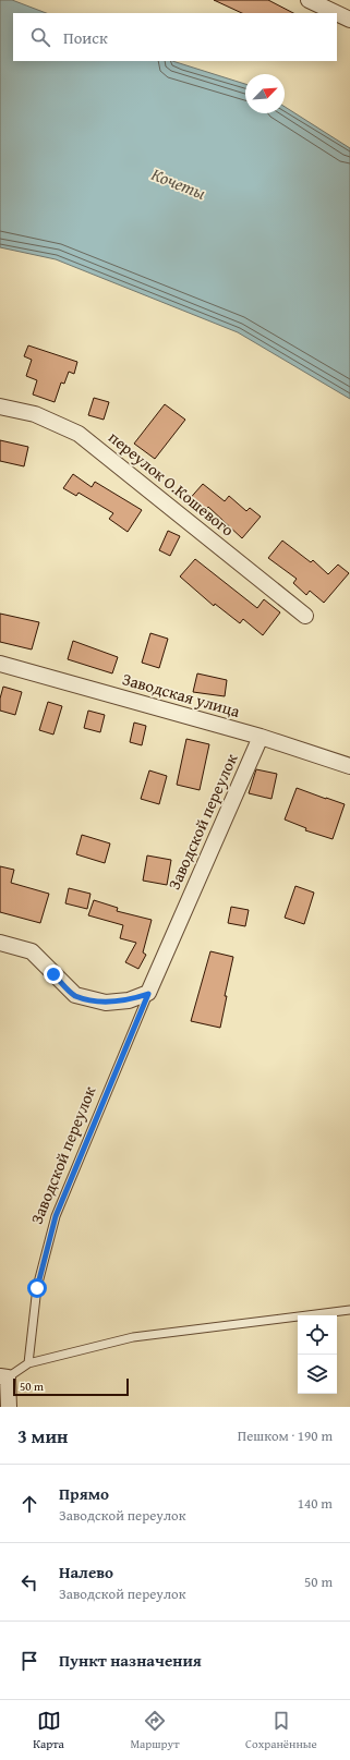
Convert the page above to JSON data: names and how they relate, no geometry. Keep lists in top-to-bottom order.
{
  "streets": {
    "street": ["переулок О.Кошевого", "Заводская улица", "Заводской переулок"]
  },
  "crossings": [
    ["Заводская улица", "Заводской переулок"]
  ],
  "water": ["Кочеты"],
  "scale_bar": "50 m",
  "north": "top right",
  "page": {
    "search": "Поиск",
    "scale": "50 m",
    "heading": ["3 мин", "Пешком · 190 m"],
    "list": [
      ["Прямо", "Заводской переулок", "140 m"],
      ["Налево", "Заводской переулок", "50 m"],
      "Пункт назначения"
    ],
    "nav": ["Карта", "Маршрут", "Сохранённые"]
  }
}
